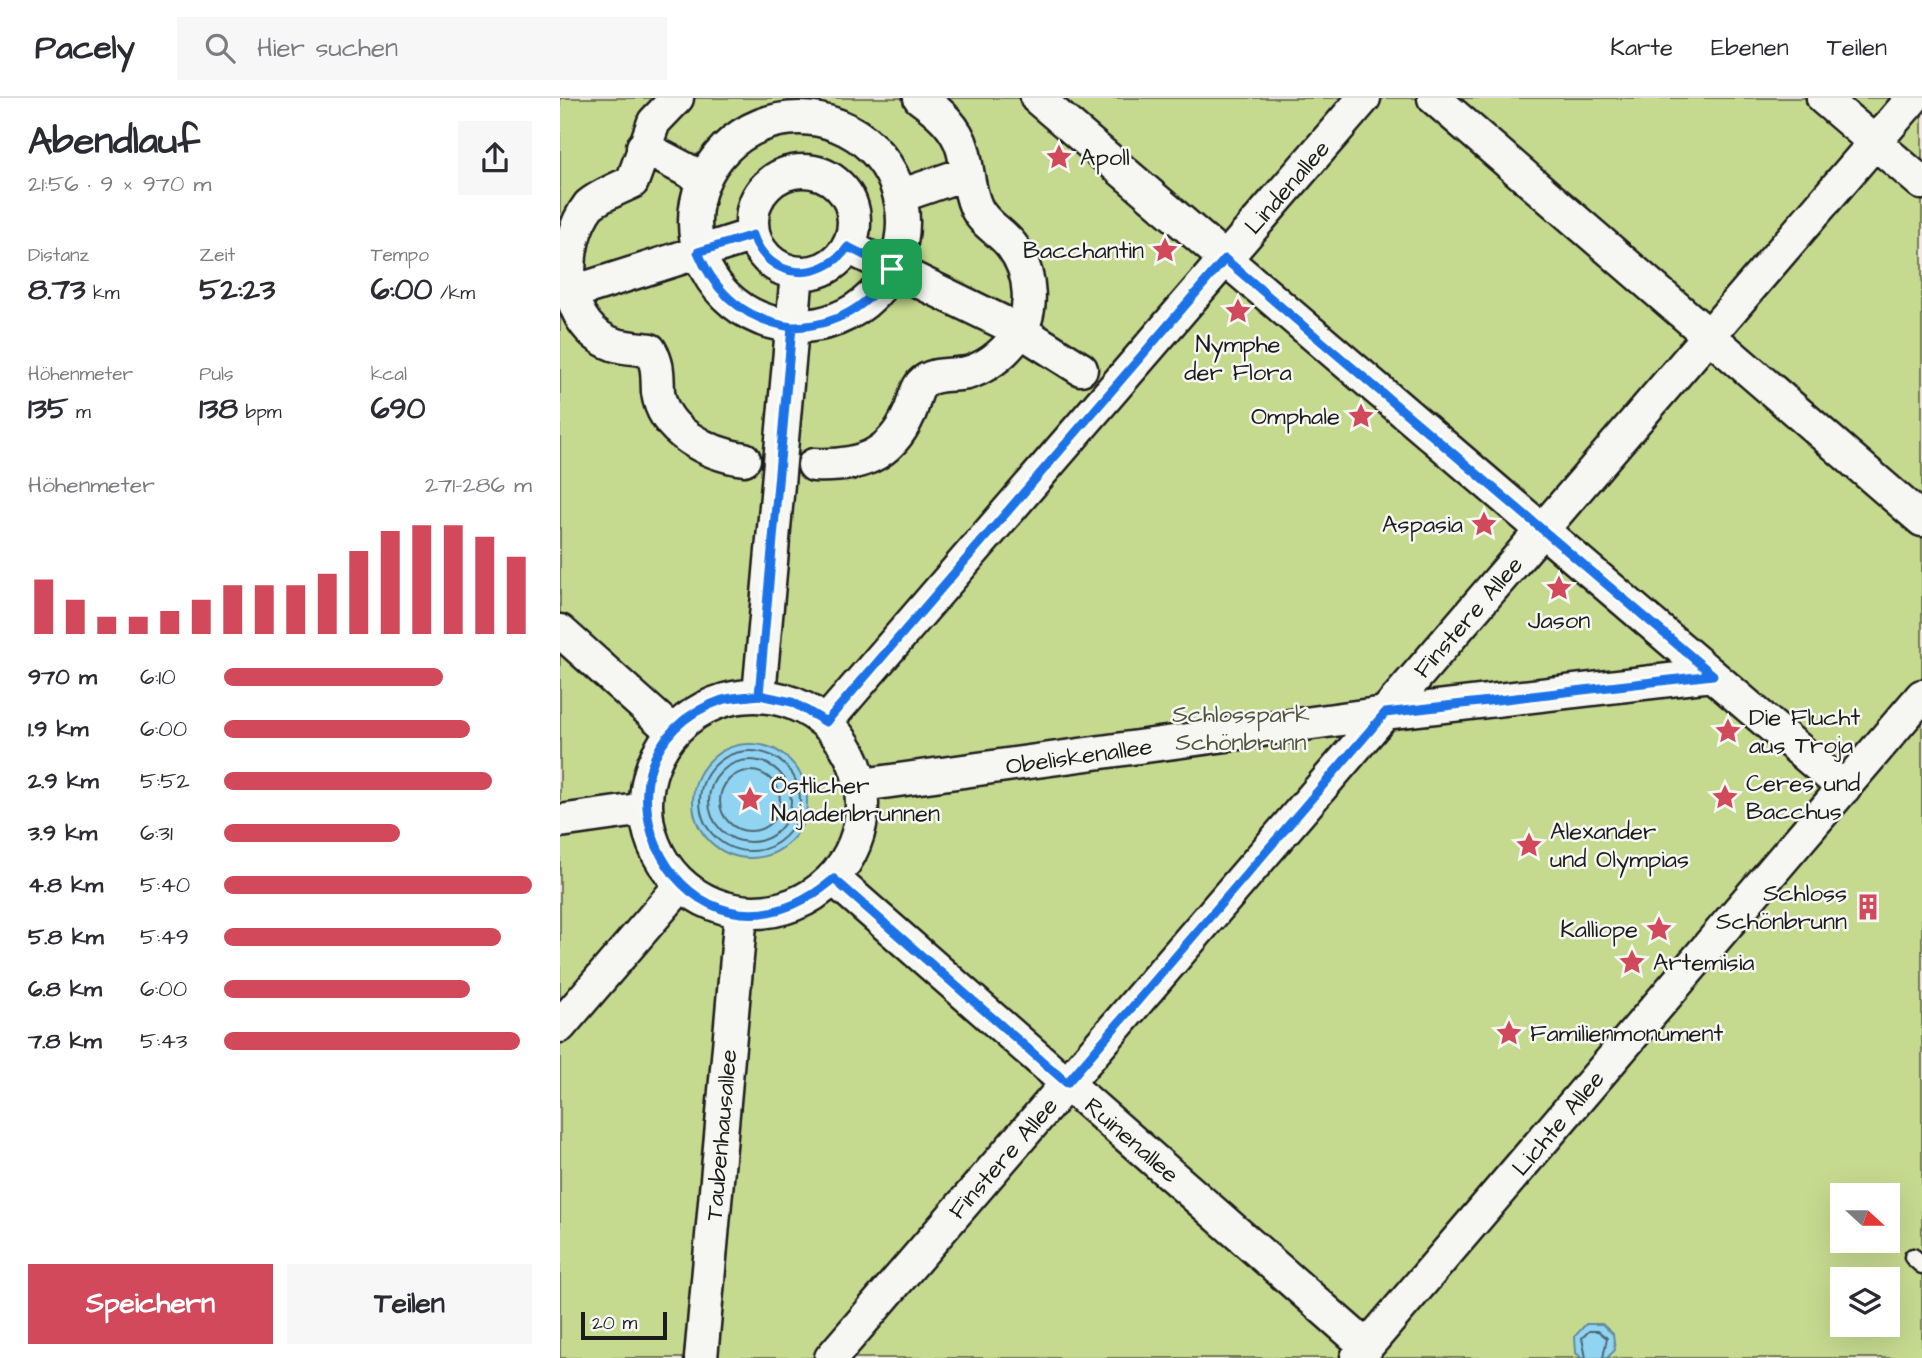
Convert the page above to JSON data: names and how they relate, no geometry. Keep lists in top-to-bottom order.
{
  "streets": {
    "street": [
      "Lindenallee",
      "Finstere Allee",
      "Obeliskenallee",
      "Lichte Allee",
      "Taubenhausallee",
      "Ruinenallee"
    ]
  },
  "crossings": [
    ["Lindenallee", "Obeliskenallee"],
    ["Lindenallee", "Taubenhausallee"],
    ["Lindenallee", "Ruinenallee"],
    ["Finstere Allee", "Obeliskenallee"],
    ["Finstere Allee", "Ruinenallee"],
    ["Obeliskenallee", "Taubenhausallee"],
    ["Obeliskenallee", "Ruinenallee"],
    ["Lichte Allee", "Ruinenallee"],
    ["Taubenhausallee", "Ruinenallee"]
  ],
  "parks": ["Schlosspark Schönbrunn"],
  "places": {
    "place": [
      "Apoll",
      "Bacchantin",
      "Nymphe der Flora",
      "Omphale",
      "Aspasia",
      "Jason",
      "Die Flucht aus Troja",
      "Ceres und Bacchus",
      "Östlicher Najadenbrunnen",
      "Alexander und Olympias",
      "Kalliope",
      "Artemisia",
      "Familienmonument"
    ],
    "building": ["Schloss Schönbrunn"]
  },
  "scale_bar": "20 m",
  "north": "right",
  "page": {
    "header": "Pacely",
    "search": "Hier suchen",
    "nav": ["Karte", "Ebenen", "Teilen"],
    "heading": ["Abendlauf", "21:56 · 9 × 970 m"],
    "stats": [
      ["Distanz", "8.73 km"],
      ["Zeit", "52:23"],
      ["Tempo", "6:00 /km"],
      ["Höhenmeter", "135 m"],
      ["Puls", "138 bpm"],
      ["kcal", "690"]
    ],
    "chart": ["Höhenmeter", "271–286 m"],
    "list": [
      {
        "name": "970 m",
        "note": "6:10"
      },
      {
        "name": "1.9 km",
        "note": "6:00"
      },
      {
        "name": "2.9 km",
        "note": "5:52"
      },
      {
        "name": "3.9 km",
        "note": "6:31"
      },
      {
        "name": "4.8 km",
        "note": "5:40"
      },
      {
        "name": "5.8 km",
        "note": "5:49"
      },
      {
        "name": "6.8 km",
        "note": "6:00"
      },
      {
        "name": "7.8 km",
        "note": "5:43"
      }
    ],
    "buttons": ["Speichern", "Teilen"],
    "scale": "20 m"
  }
}
